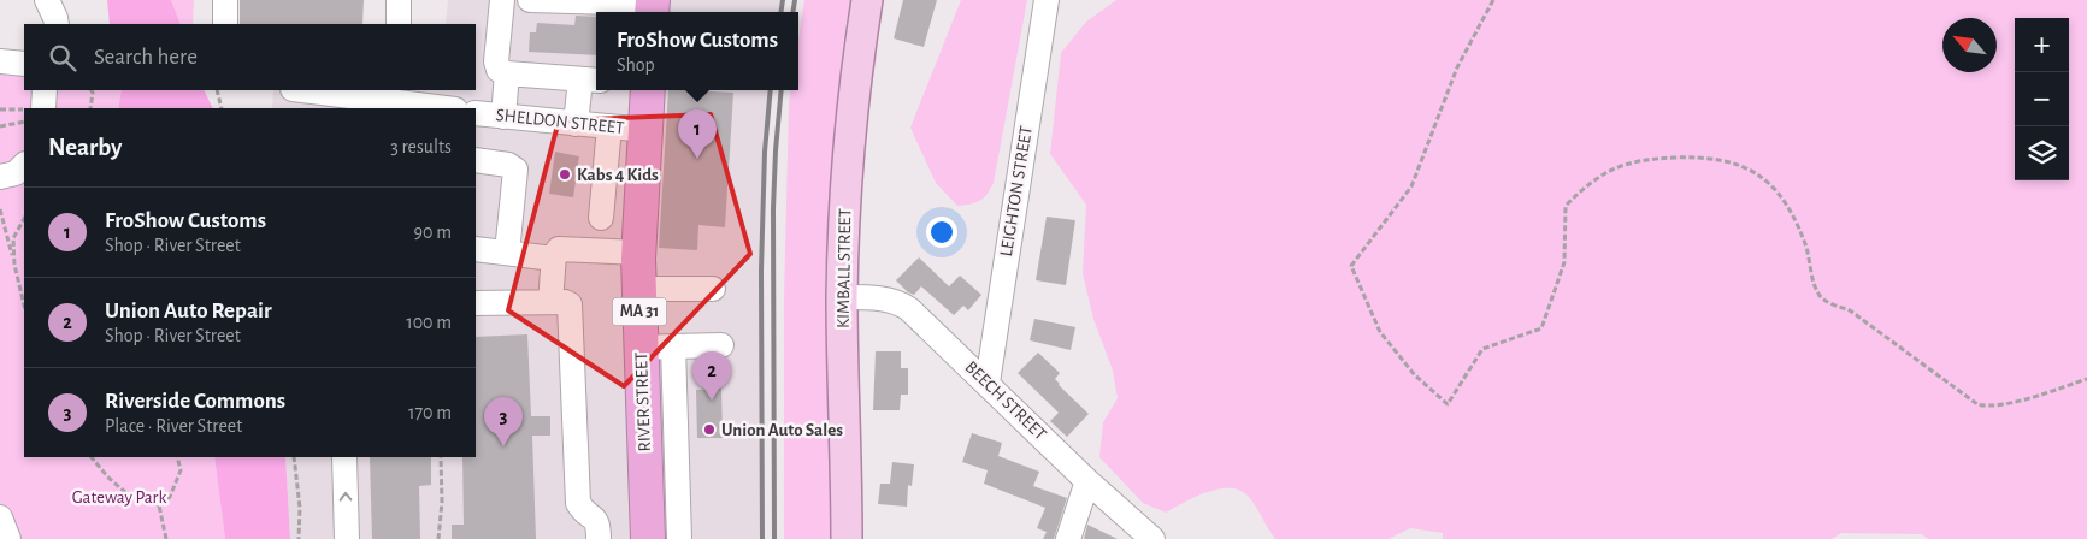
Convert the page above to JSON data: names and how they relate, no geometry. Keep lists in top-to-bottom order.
{
  "streets": {
    "highway": ["MA 31", "RIVER STREET"],
    "main road": ["KIMBALL STREET"],
    "street": ["SHELDON STREET", "LEIGHTON STREET", "BEECH STREET"]
  },
  "crossings": [
    ["SHELDON STREET", "RIVER STREET"],
    ["LEIGHTON STREET", "BEECH STREET"],
    ["KIMBALL STREET", "BEECH STREET"]
  ],
  "parks": ["Gateway Park"],
  "places": ["Kabs 4 Kids", "Union Auto Sales"],
  "north": "top left",
  "page": {
    "popup": ["FroShow Customs", "Shop"],
    "map_buttons": ["+", "−"],
    "search": "Search here",
    "heading": ["Nearby", "3 results"],
    "pins": ["1", "2", "3"],
    "list": [
      {
        "mark": "1",
        "name": "FroShow Customs",
        "note": "Shop · River Street",
        "value": "90 m"
      },
      {
        "mark": "2",
        "name": "Union Auto Repair",
        "note": "Shop · River Street",
        "value": "100 m"
      },
      {
        "mark": "3",
        "name": "Riverside Commons",
        "note": "Place · River Street",
        "value": "170 m"
      }
    ]
  }
}
